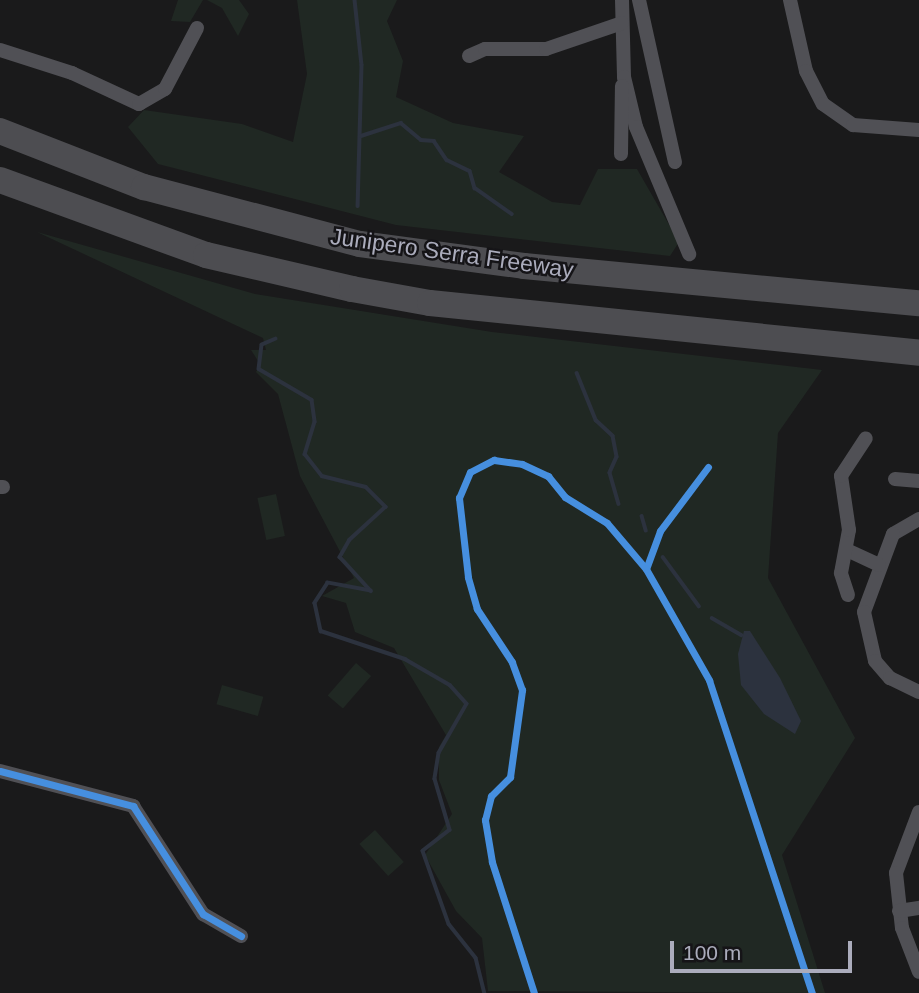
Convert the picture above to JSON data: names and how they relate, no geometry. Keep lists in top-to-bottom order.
{
  "streets": {
    "highway": ["Junipero Serra Freeway"]
  },
  "scale_bar": "100 m"
}
